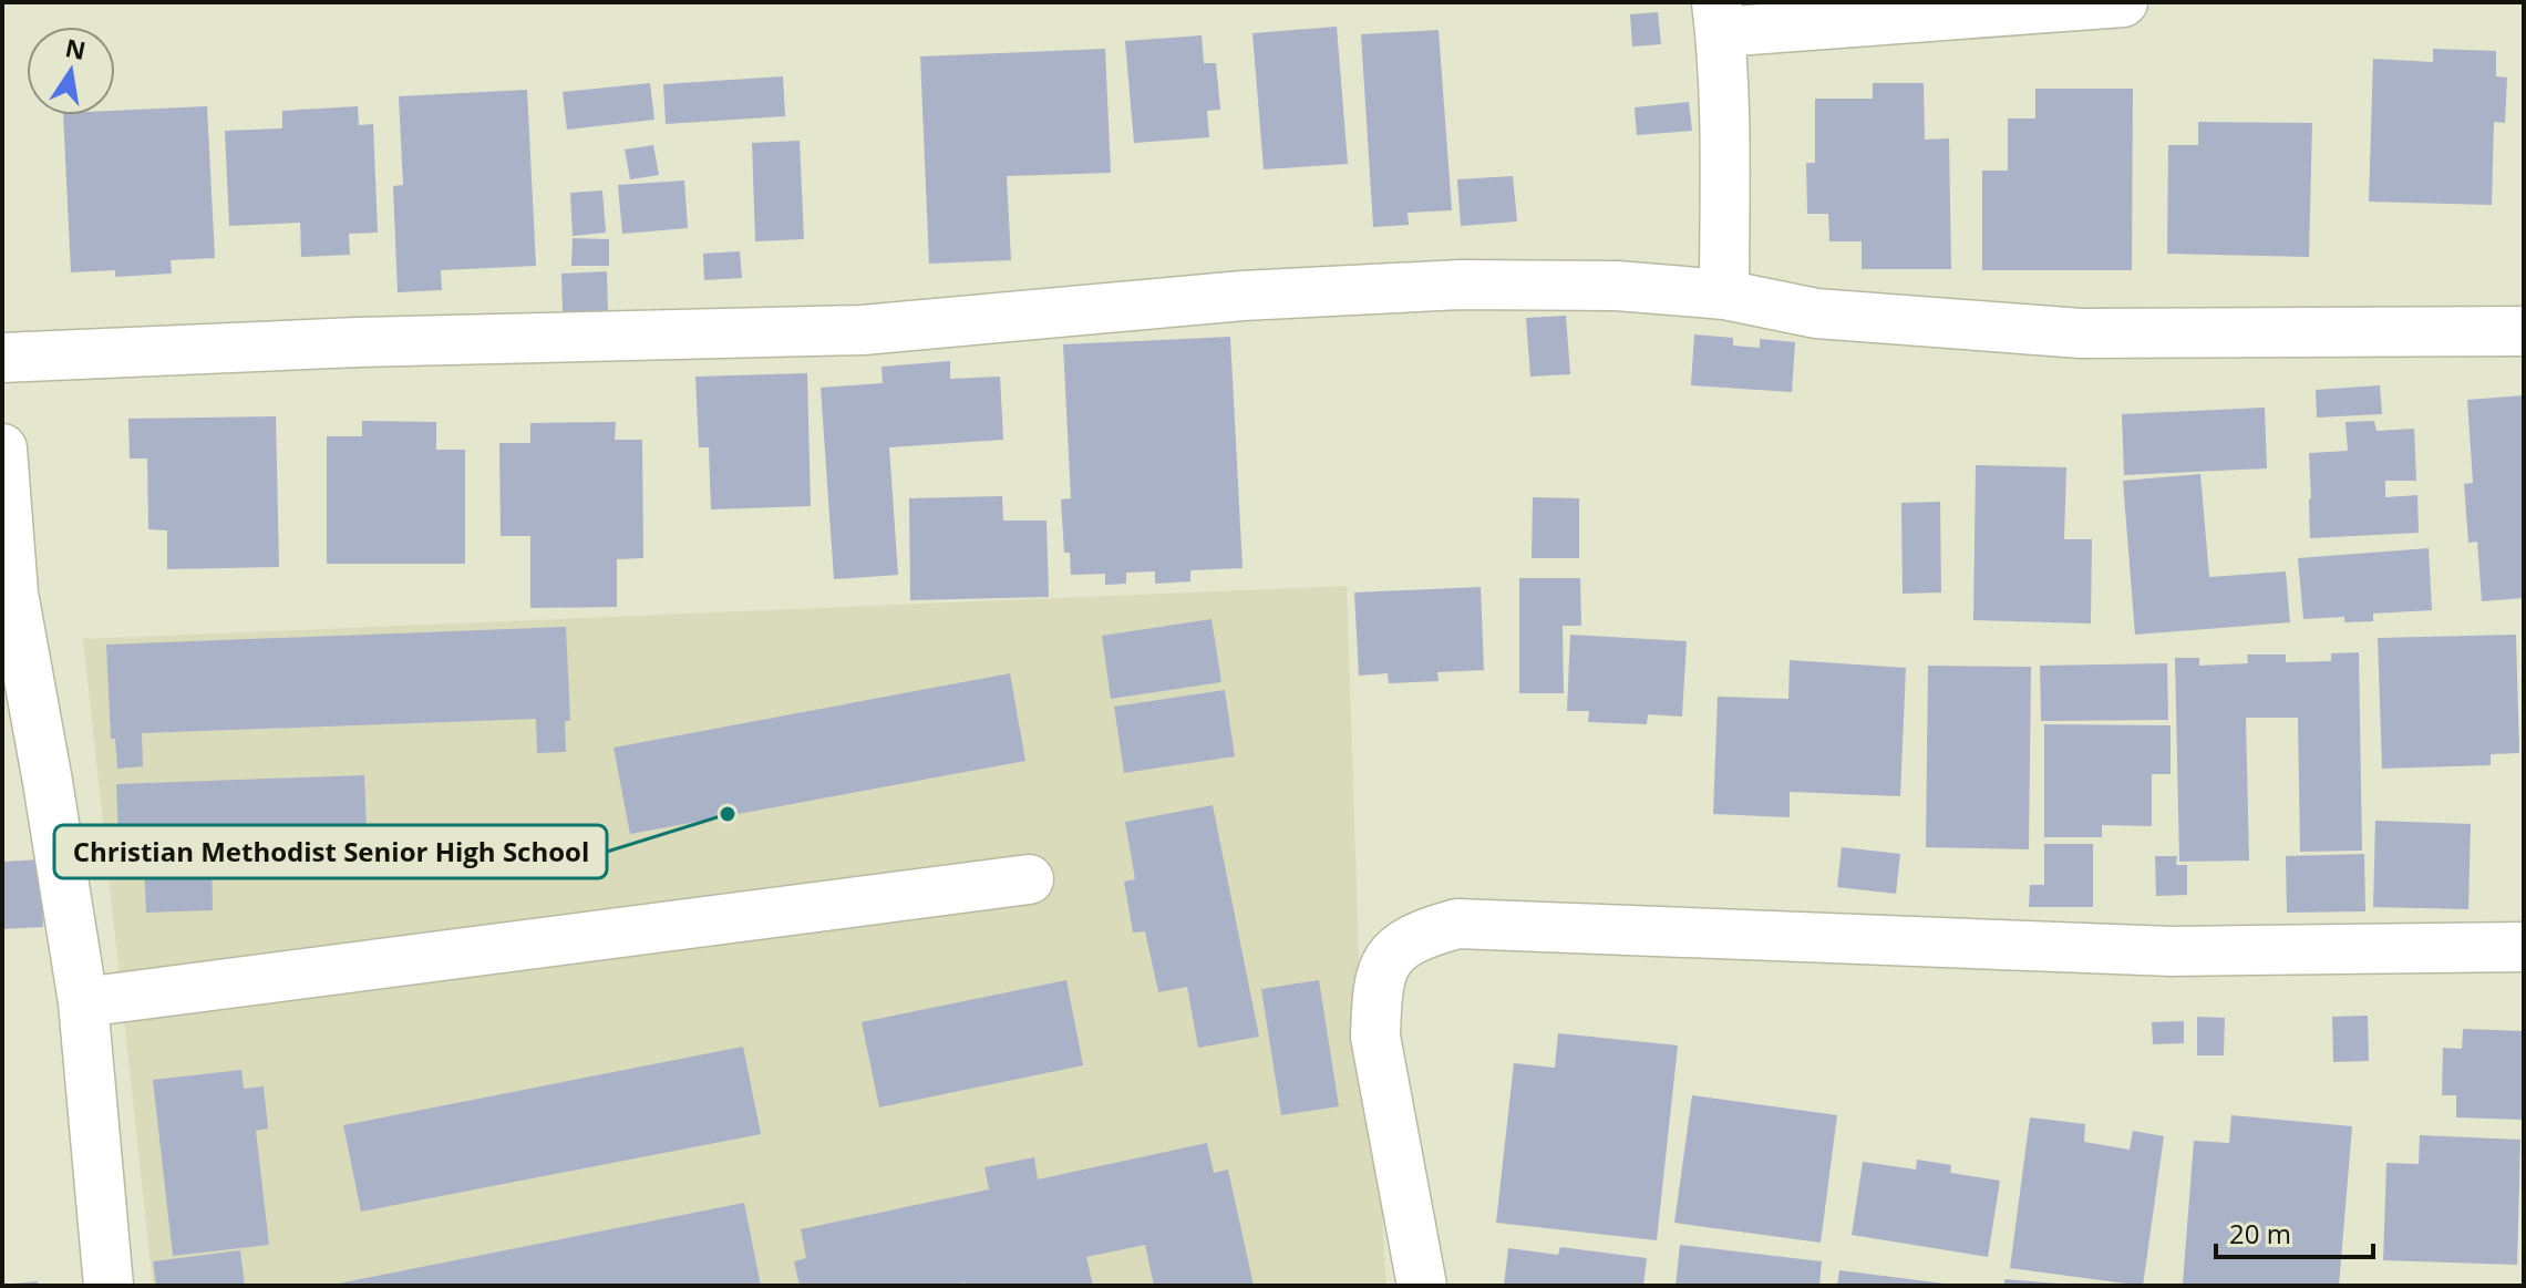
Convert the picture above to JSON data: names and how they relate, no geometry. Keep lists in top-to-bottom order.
{
  "places": ["Christian Methodist Senior High School"],
  "scale_bar": "20 m",
  "north": "top"
}
